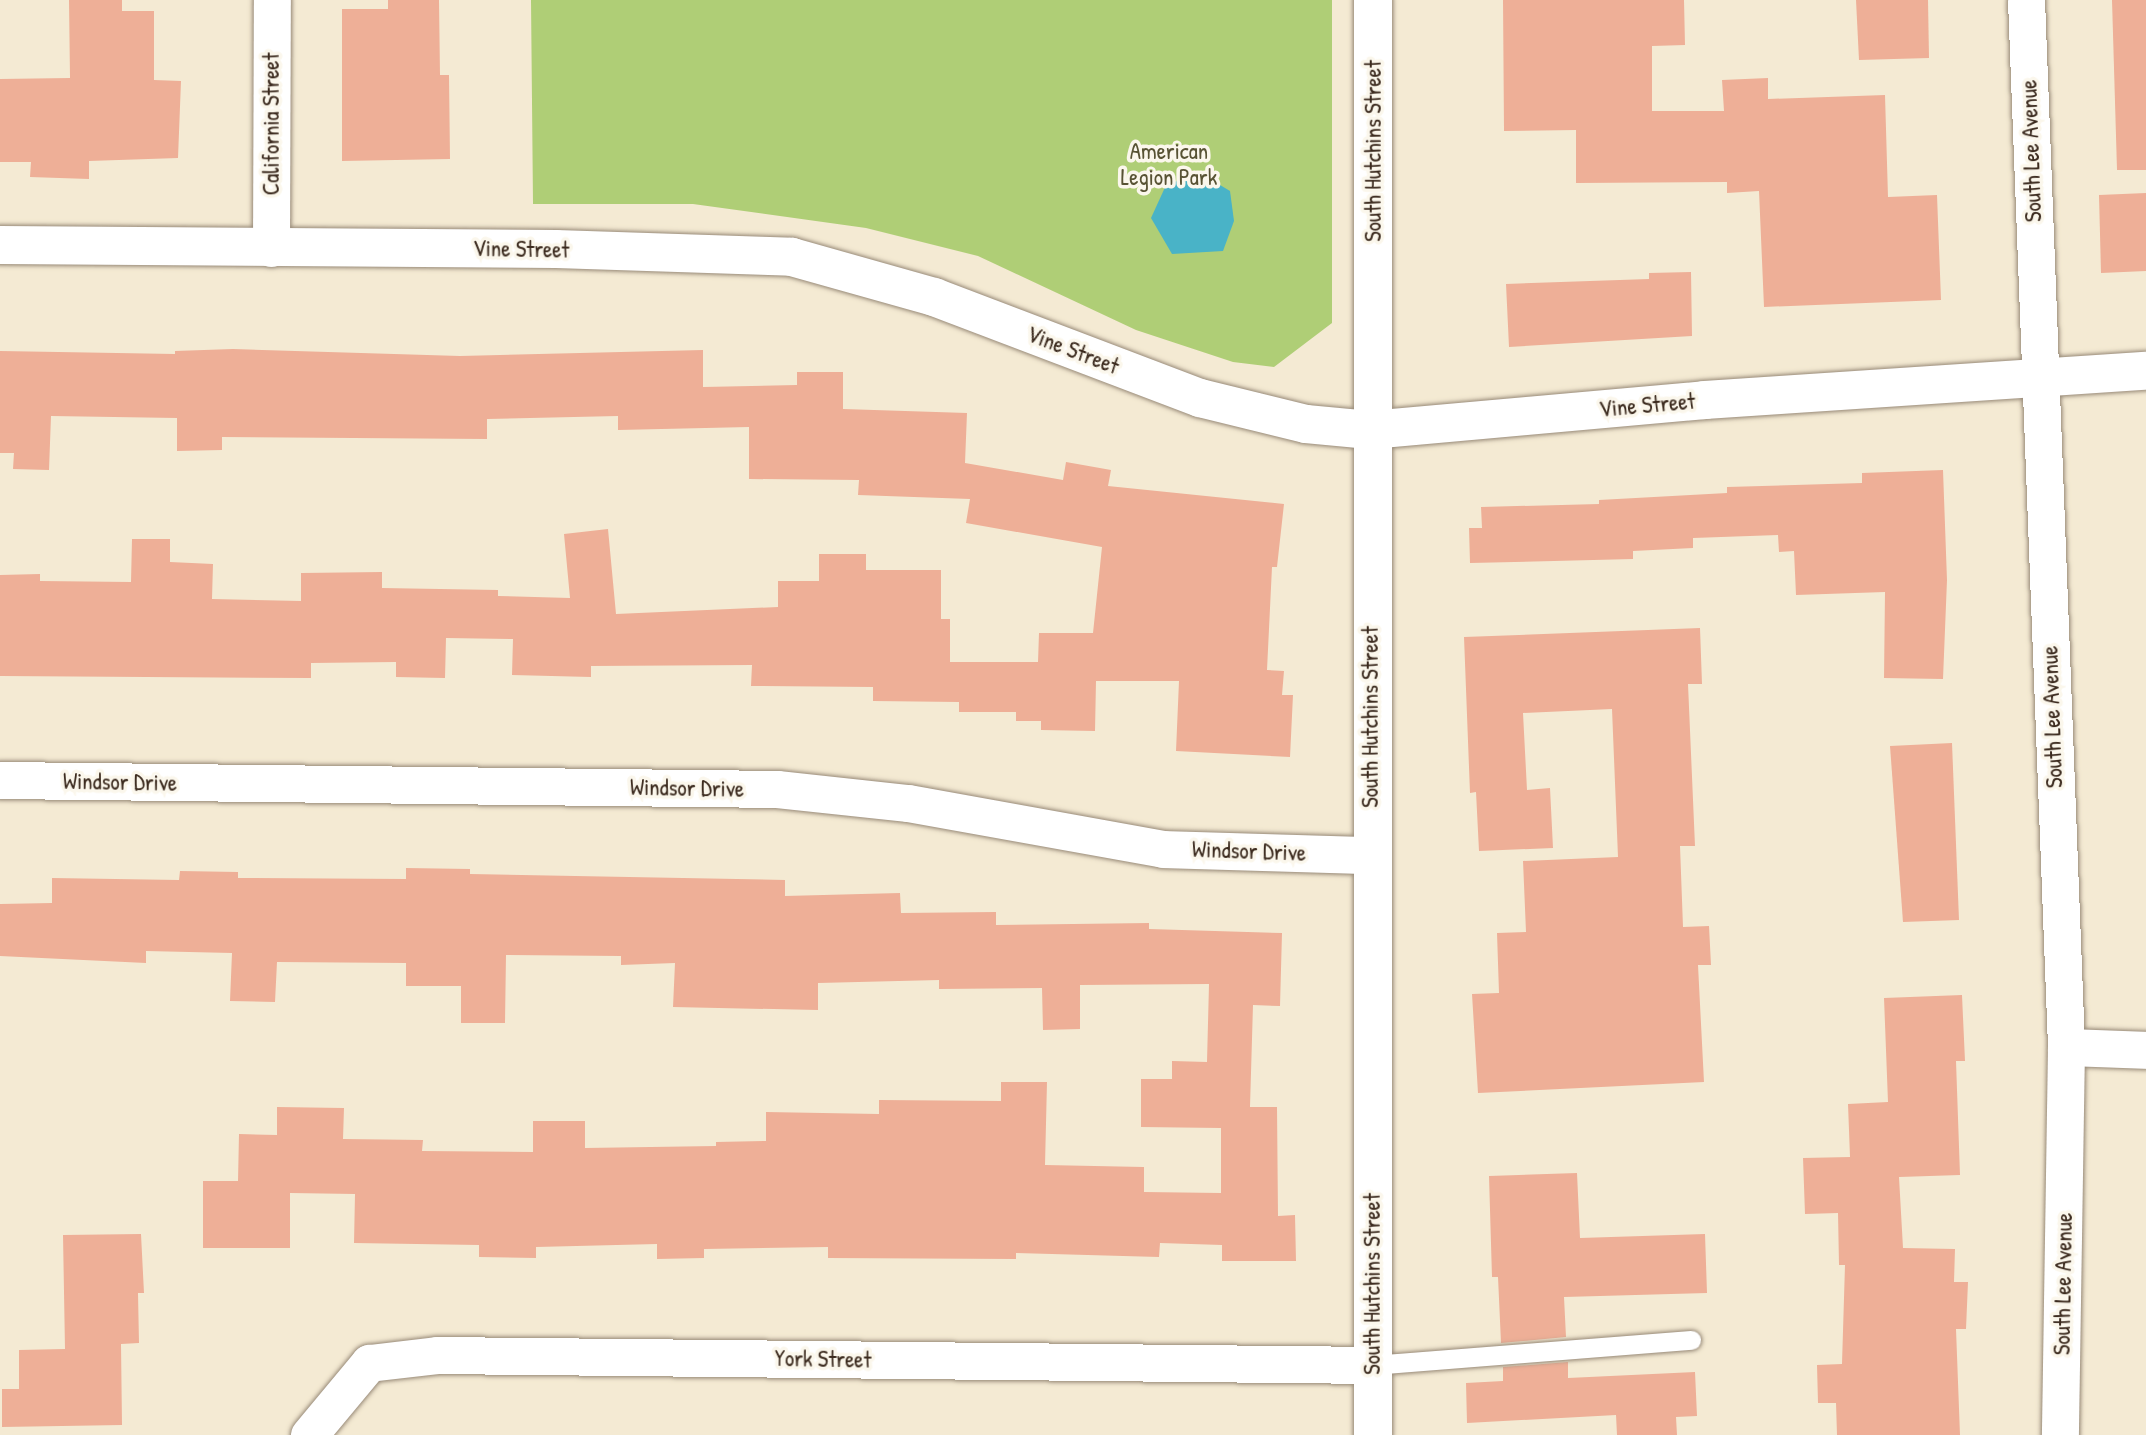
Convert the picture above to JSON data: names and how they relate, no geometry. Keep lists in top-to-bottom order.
{
  "streets": {
    "street": [
      "California Street",
      "South Hutchins Street",
      "South Lee Avenue",
      "Vine Street",
      "Windsor Drive",
      "York Street"
    ]
  },
  "crossings": [
    ["California Street", "Vine Street"],
    ["South Hutchins Street", "Vine Street"],
    ["South Hutchins Street", "Windsor Drive"],
    ["South Hutchins Street", "York Street"],
    ["South Lee Avenue", "Vine Street"]
  ],
  "parks": ["American Legion Park"]
}
